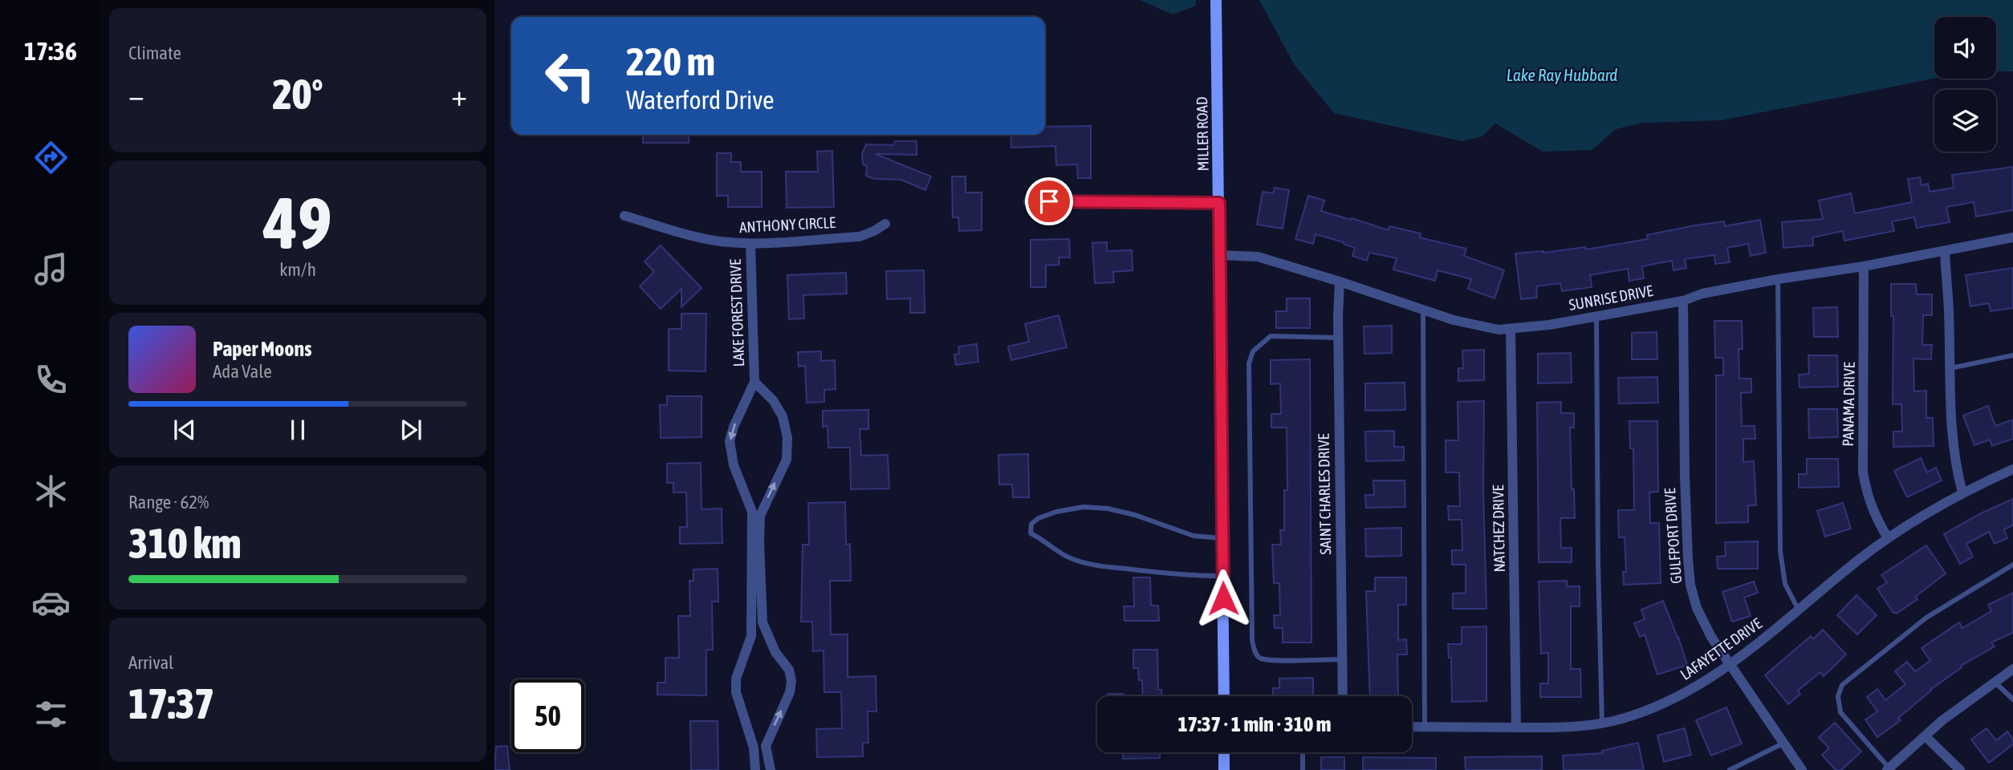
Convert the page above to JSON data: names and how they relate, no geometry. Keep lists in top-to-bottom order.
{
  "streets": {
    "main road": ["MILLER ROAD"],
    "street": [
      "ANTHONY CIRCLE",
      "SUNRISE DRIVE",
      "LAKE FOREST DRIVE",
      "PANAMA DRIVE",
      "SAINT CHARLES DRIVE",
      "NATCHEZ DRIVE",
      "GULFPORT DRIVE",
      "LAFAYETTE DRIVE"
    ]
  },
  "crossings": [
    ["MILLER ROAD", "SUNRISE DRIVE"],
    ["ANTHONY CIRCLE", "LAKE FOREST DRIVE"],
    ["SUNRISE DRIVE", "PANAMA DRIVE"],
    ["SUNRISE DRIVE", "SAINT CHARLES DRIVE"],
    ["SUNRISE DRIVE", "NATCHEZ DRIVE"],
    ["SUNRISE DRIVE", "GULFPORT DRIVE"],
    ["PANAMA DRIVE", "LAFAYETTE DRIVE"],
    ["NATCHEZ DRIVE", "LAFAYETTE DRIVE"],
    ["GULFPORT DRIVE", "LAFAYETTE DRIVE"]
  ],
  "water": ["Lake Ray Hubbard"],
  "page": {
    "tabs": "17:36",
    "tile": [
      "Climate",
      ["49", "km/h"],
      ["Range · 62%", "310 km"],
      ["Arrival", "17:37"]
    ],
    "turn": ["220 m", "Waterford Drive"],
    "heat": ["−", "20°", "+"],
    "song": ["Paper Moons", "Ada Vale"],
    "limit": "50",
    "trip": "17:37 · 1 min · 310 m"
  }
}
